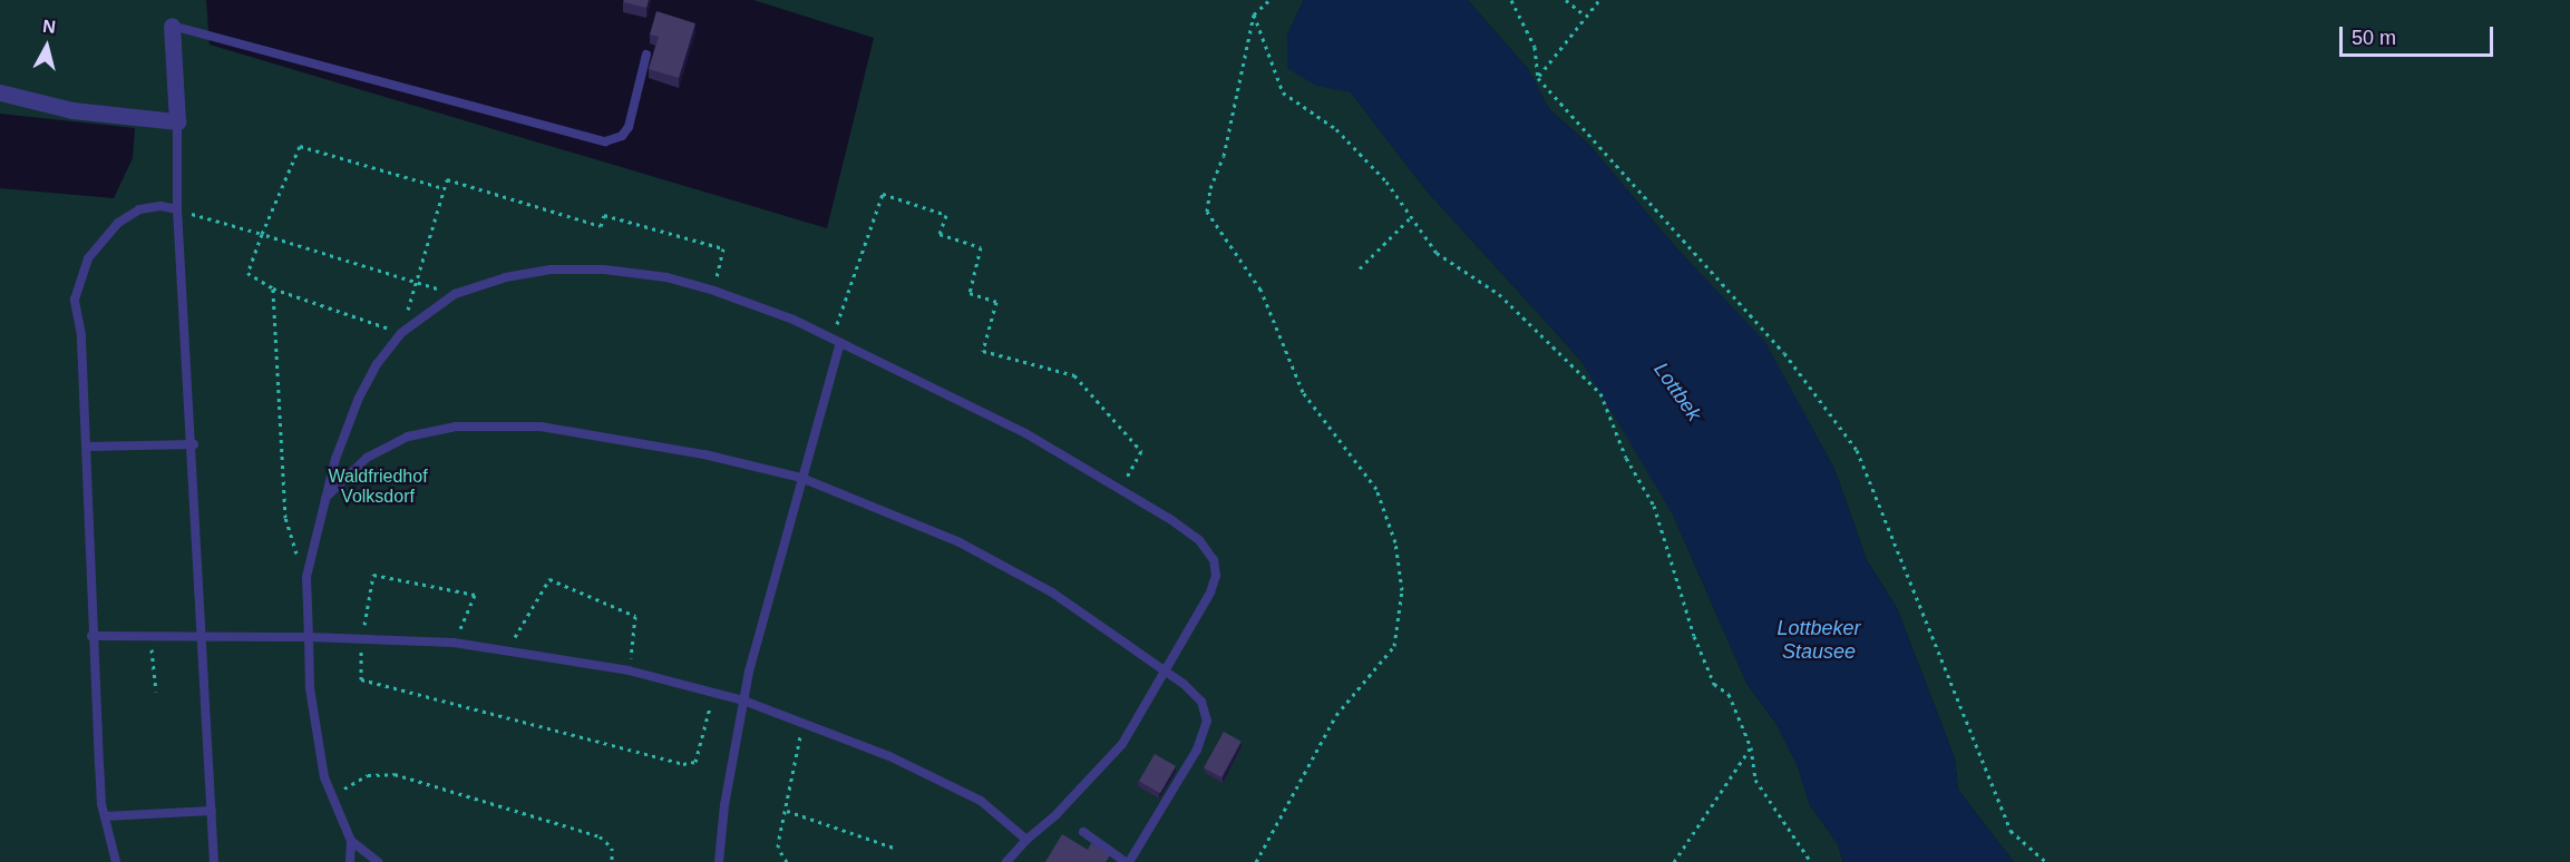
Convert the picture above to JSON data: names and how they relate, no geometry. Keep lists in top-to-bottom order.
{
  "water": ["Lottbek", "Lottbeker Stausee"],
  "parks": ["Waldfriedhof Volksdorf"],
  "scale_bar": "50 m",
  "north": "top"
}
